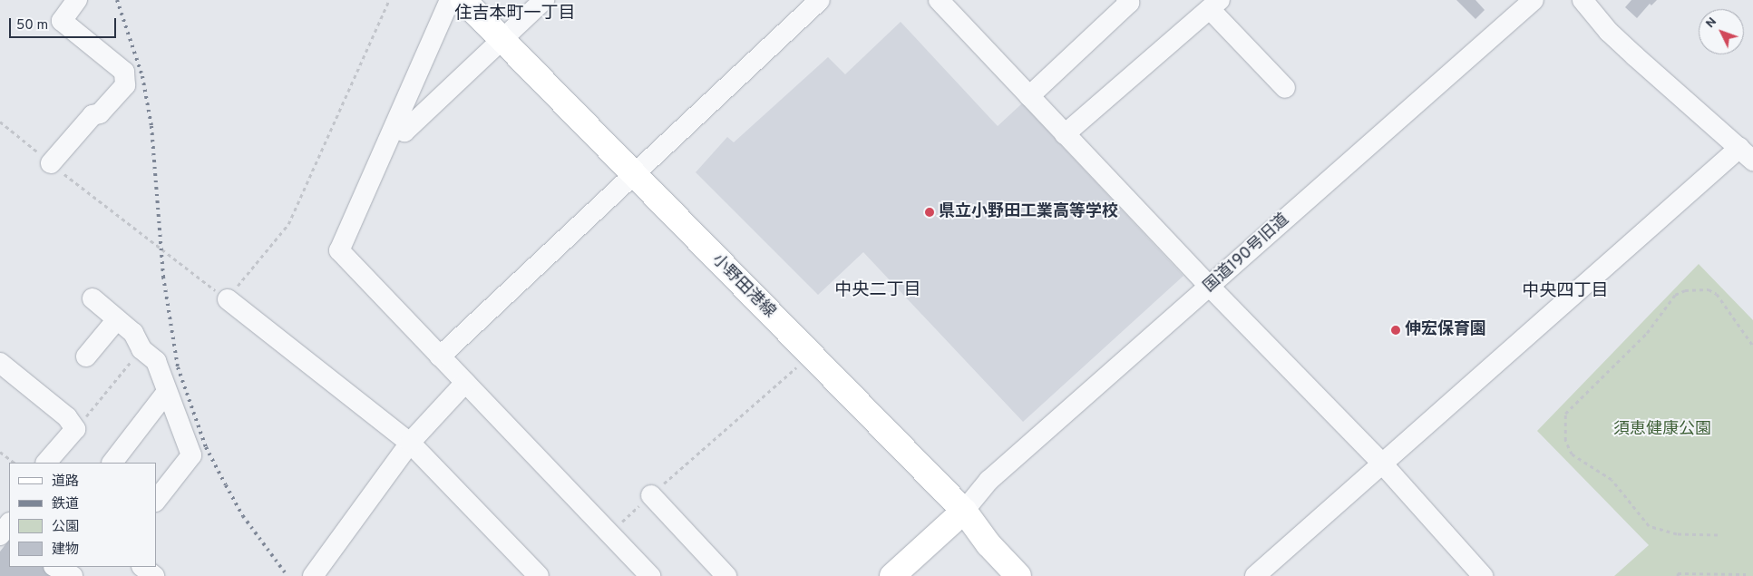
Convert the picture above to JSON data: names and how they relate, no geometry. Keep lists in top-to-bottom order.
{
  "streets": {
    "main road": ["小野田港線"],
    "street": ["国道190号旧道"]
  },
  "crossings": [
    ["国道190号旧道", "小野田港線"]
  ],
  "districts": ["住吉本町一丁目", "中央二丁目", "中央四丁目"],
  "parks": ["須恵健康公園"],
  "places": ["県立小野田工業高等学校", "伸宏保育園"],
  "legend": [
    "道路",
    "鉄道",
    "公園",
    "建物"
  ],
  "scale_bar": "50 m",
  "north": "top left"
}
